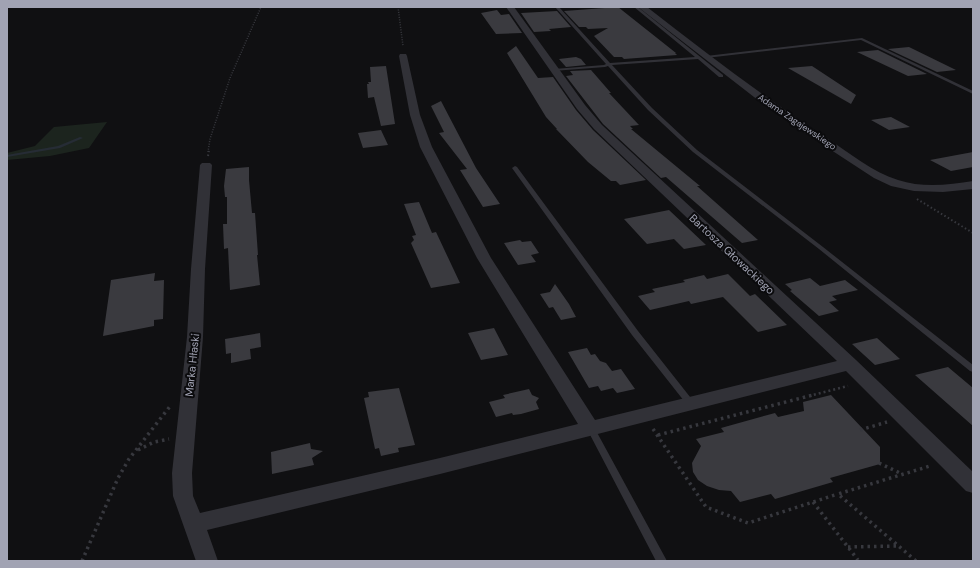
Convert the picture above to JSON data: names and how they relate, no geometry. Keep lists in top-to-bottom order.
{
  "streets": {
    "street": ["Adama Zagajewskiego", "Bartosza Głowackiego", "Marka Hłaski"]
  }
}
